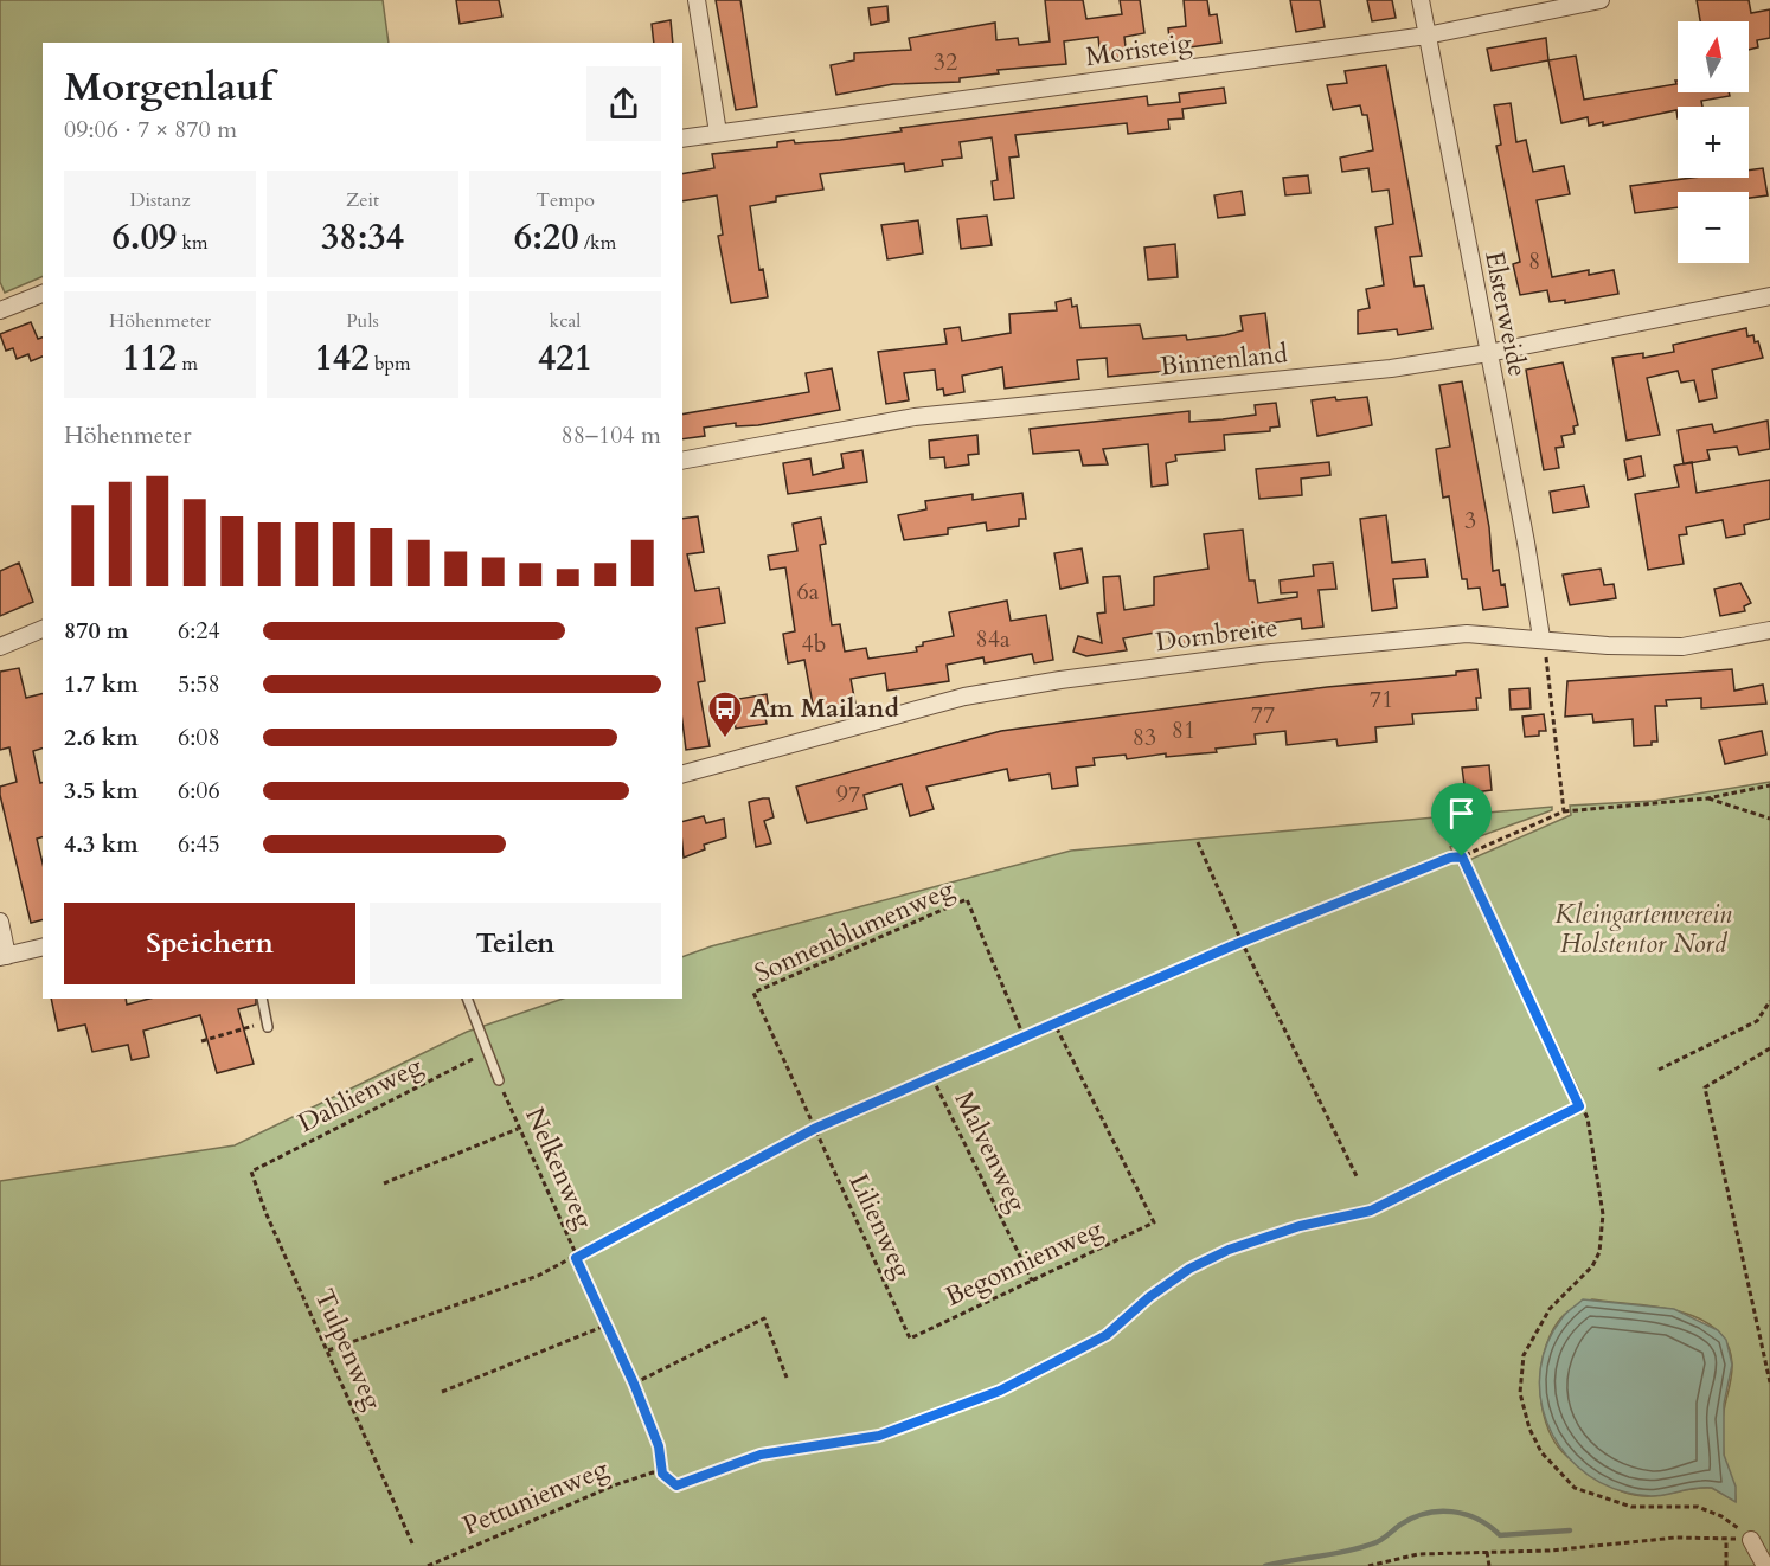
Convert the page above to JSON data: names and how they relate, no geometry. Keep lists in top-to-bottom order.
{
  "streets": {
    "street": [
      "Moristeig",
      "Elsterweide",
      "Binnenland",
      "Dornbreite"
    ],
    "path": [
      "Sonnenblumenweg",
      "Dahlienweg",
      "Malvenweg",
      "Nelkenweg",
      "Lilienweg",
      "Begonnienweg",
      "Tulpenweg",
      "Pettunienweg"
    ]
  },
  "crossings": [
    ["Moristeig", "Elsterweide"],
    ["Elsterweide", "Binnenland"],
    ["Elsterweide", "Dornbreite"],
    ["Sonnenblumenweg", "Lilienweg"],
    ["Dahlienweg", "Tulpenweg"],
    ["Malvenweg", "Begonnienweg"],
    ["Nelkenweg", "Pettunienweg"],
    ["Lilienweg", "Begonnienweg"]
  ],
  "parks": ["Kleingartenverein Holstentor Nord"],
  "places": {
    "bus stop": ["Am Mailand"]
  },
  "house_numbers": [
    "32",
    "8",
    "3",
    "6a",
    "84a",
    "4b",
    "71",
    "77",
    "81",
    "83",
    "97"
  ],
  "north": "top",
  "page": {
    "map_buttons": ["+", "−"],
    "heading": ["Morgenlauf", "09:06 · 7 × 870 m"],
    "stats": [
      ["Distanz", "6.09 km"],
      ["Zeit", "38:34"],
      ["Tempo", "6:20 /km"],
      ["Höhenmeter", "112 m"],
      ["Puls", "142 bpm"],
      ["kcal", "421"]
    ],
    "chart": ["Höhenmeter", "88–104 m"],
    "list": [
      {
        "name": "870 m",
        "note": "6:24"
      },
      {
        "name": "1.7 km",
        "note": "5:58"
      },
      {
        "name": "2.6 km",
        "note": "6:08"
      },
      {
        "name": "3.5 km",
        "note": "6:06"
      },
      {
        "name": "4.3 km",
        "note": "6:45"
      }
    ],
    "buttons": ["Speichern", "Teilen"]
  }
}
